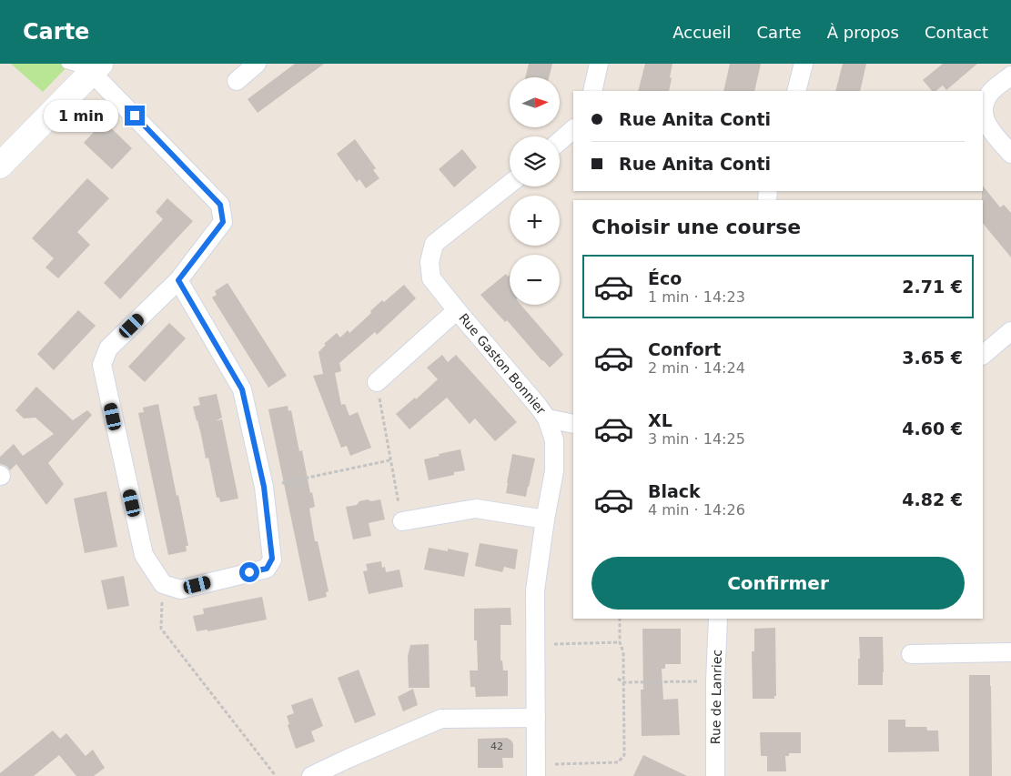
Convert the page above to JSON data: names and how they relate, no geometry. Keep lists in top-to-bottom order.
{
  "streets": {
    "street": ["Rue Gaston Bonnier", "Rue de Lanriec"]
  },
  "house_numbers": ["42"],
  "north": "right",
  "page": {
    "header": "Carte",
    "nav": [
      "Accueil",
      "Carte",
      "À propos",
      "Contact"
    ],
    "map_buttons": ["+", "−"],
    "banner": ["Rue Anita Conti", "Rue Anita Conti"],
    "bubble": "1 min",
    "heading": "Choisir une course",
    "list": [
      {
        "name": "Éco",
        "note": "1 min · 14:23",
        "value": "2.71 €"
      },
      {
        "name": "Confort",
        "note": "2 min · 14:24",
        "value": "3.65 €"
      },
      {
        "name": "XL",
        "note": "3 min · 14:25",
        "value": "4.60 €"
      },
      {
        "name": "Black",
        "note": "4 min · 14:26",
        "value": "4.82 €"
      }
    ],
    "buttons": "Confirmer"
  }
}
